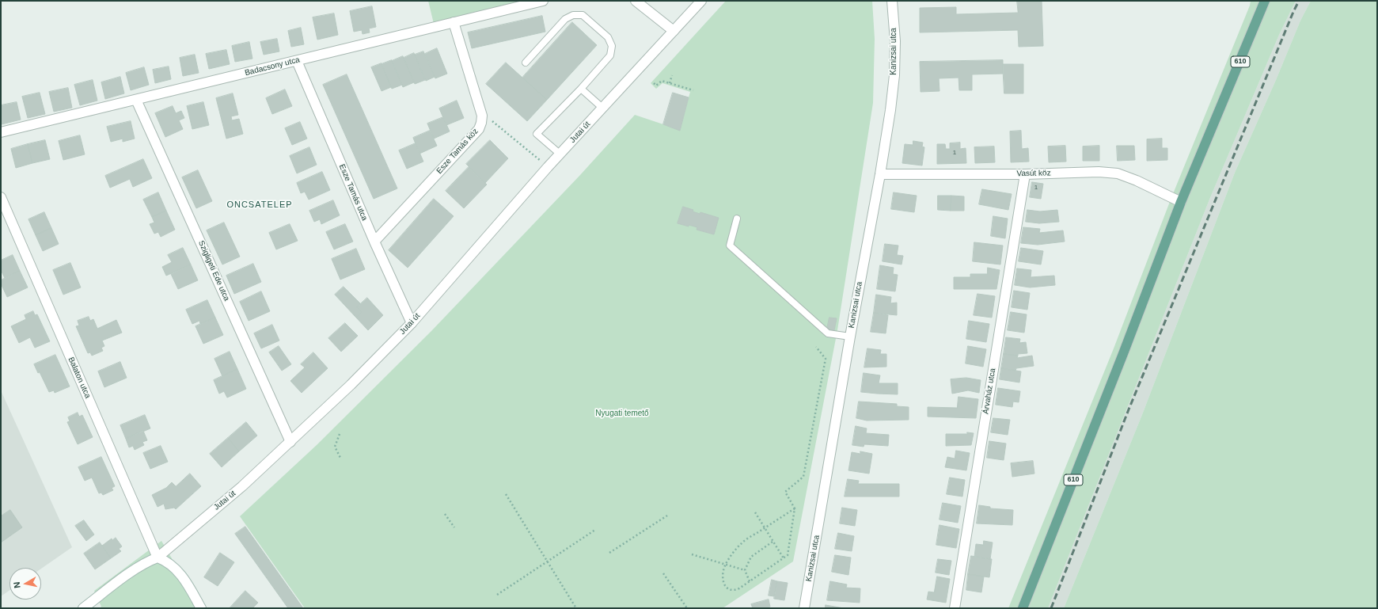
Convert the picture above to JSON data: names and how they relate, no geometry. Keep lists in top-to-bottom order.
{
  "streets": {
    "main road": ["610"],
    "street": [
      "Kanizsai utca",
      "Badacsony utca",
      "Jutai út",
      "Esze Tamás köz",
      "Vasút köz",
      "Esze Tamás utca",
      "Szigligeti Ede utca",
      "Balaton utca",
      "Árvaház utca"
    ]
  },
  "crossings": [
    ["Kanizsai utca", "Vasút köz"],
    ["610", "Vasút köz"],
    ["Badacsony utca", "Esze Tamás utca"],
    ["Badacsony utca", "Szigligeti Ede utca"],
    ["Jutai út", "Esze Tamás utca"],
    ["Jutai út", "Szigligeti Ede utca"],
    ["Jutai út", "Balaton utca"],
    ["Esze Tamás köz", "Esze Tamás utca"],
    ["Vasút köz", "Árvaház utca"]
  ],
  "districts": ["ONCSATELEP"],
  "parks": ["Nyugati temető"],
  "house_numbers": ["1", "1"],
  "north": "left"
}
